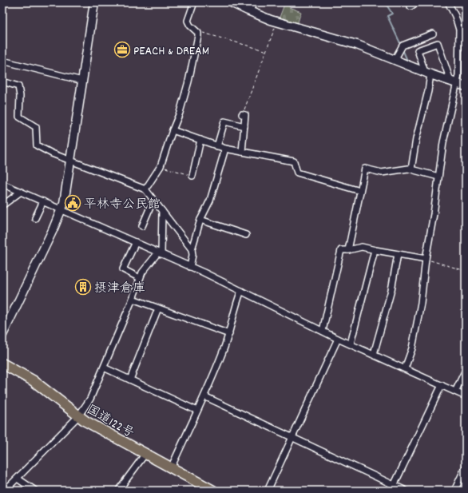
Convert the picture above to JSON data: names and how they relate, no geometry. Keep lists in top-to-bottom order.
{
  "streets": {
    "highway": ["国道122号"]
  },
  "places": {
    "office": ["PEACH & DREAM"],
    "public building": ["平林寺公民館"],
    "building": ["摂津倉庫"]
  }
}
